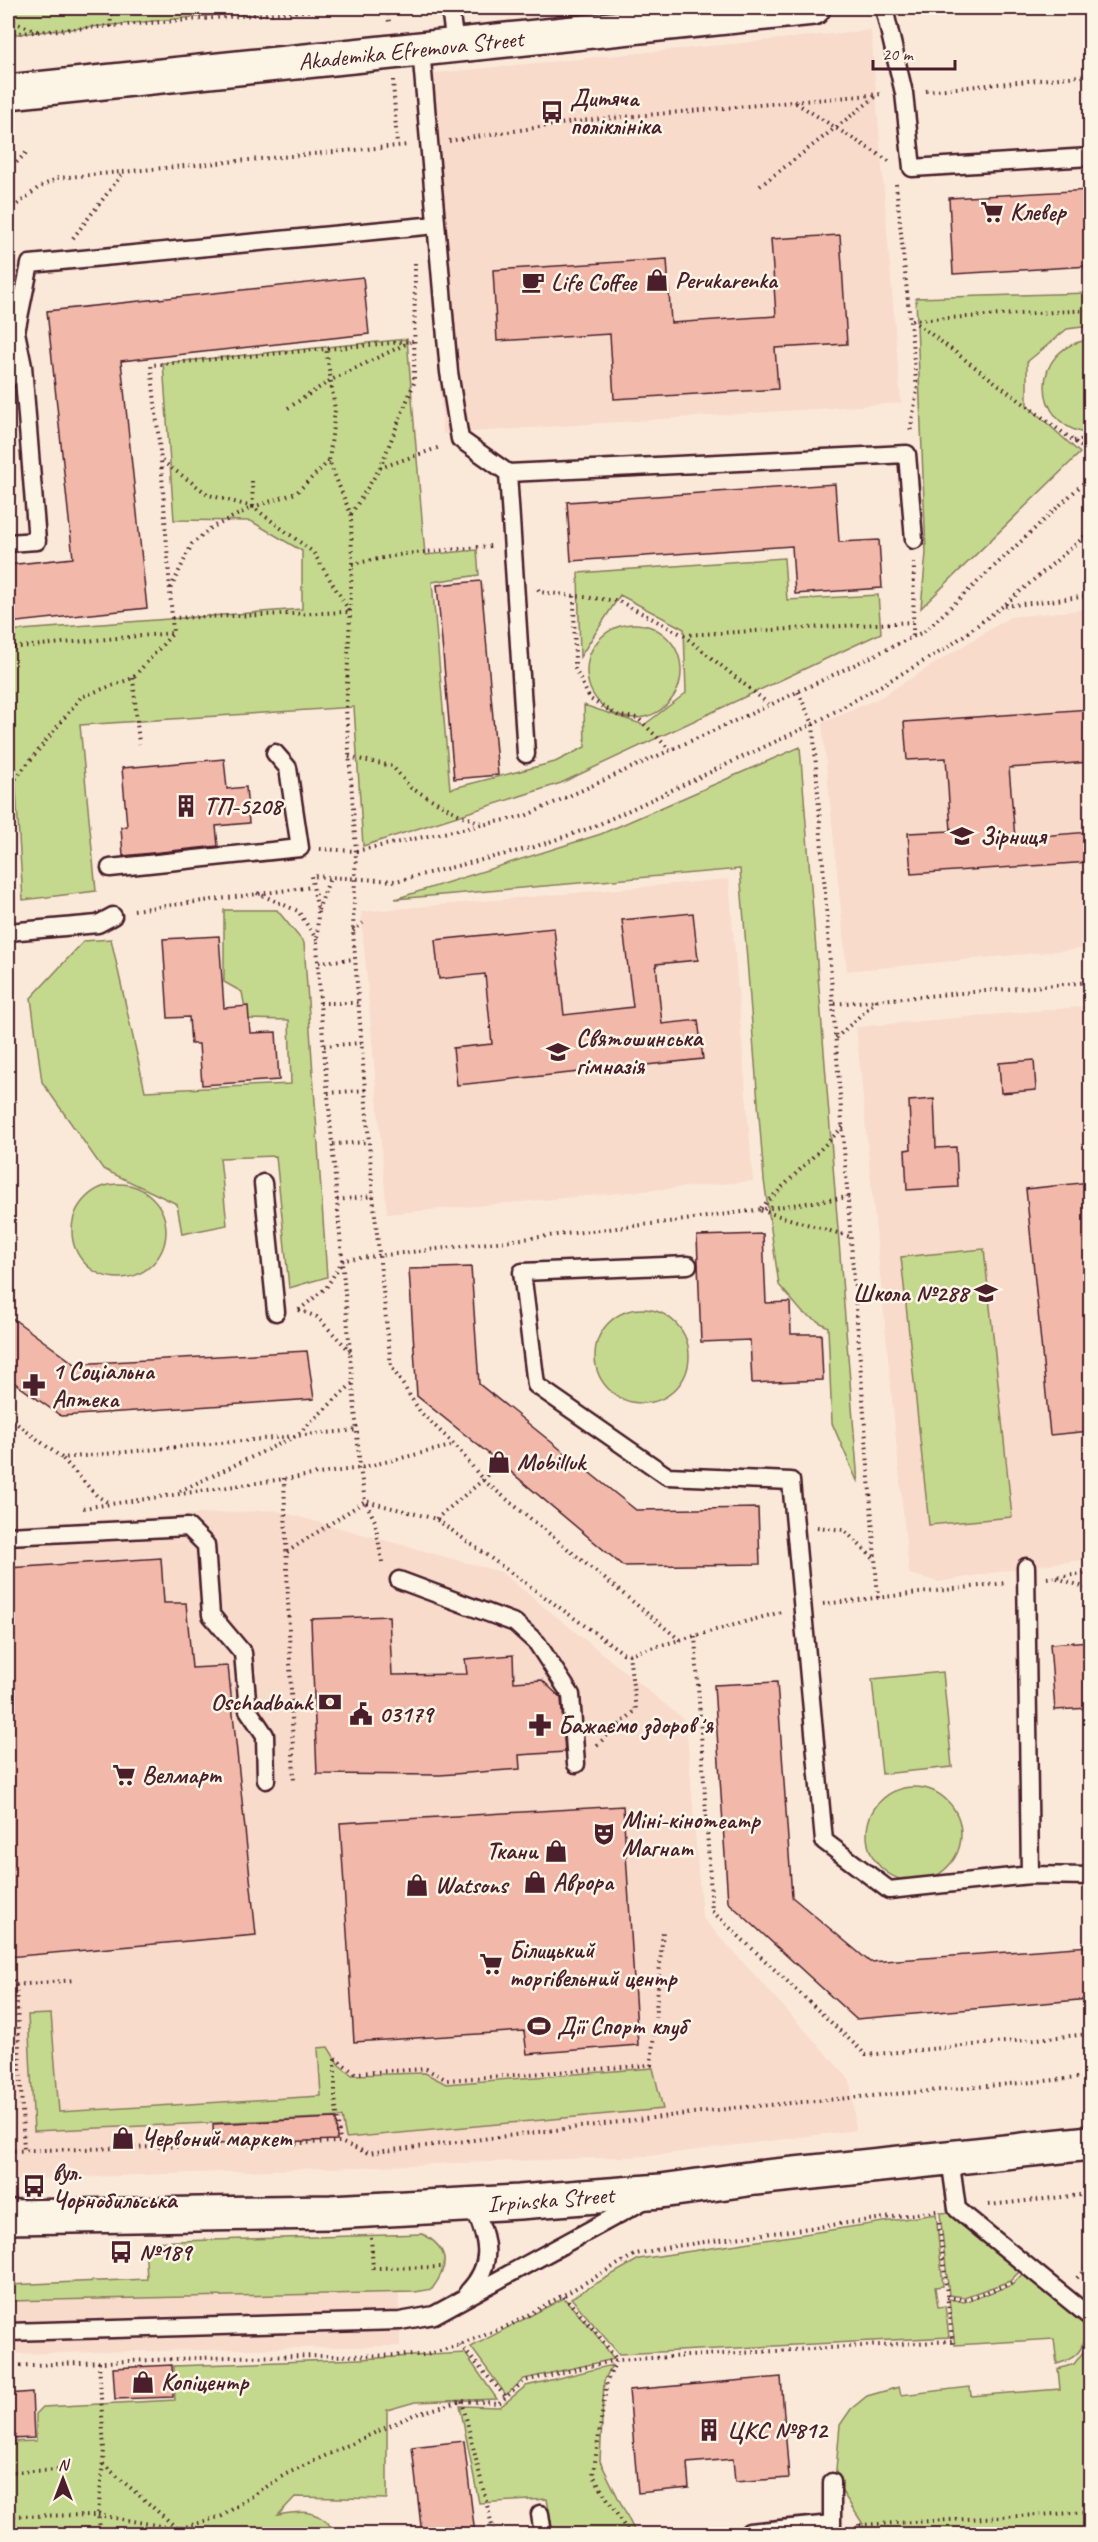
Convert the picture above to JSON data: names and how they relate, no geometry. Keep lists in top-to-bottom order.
{
  "streets": {
    "street": ["Akademika Efremova Street", "Irpinska Street"]
  },
  "places": {
    "bus stop": ["Дитяча поліклініка", "вул. Чорнобильська", "№189"],
    "supermarket": ["Клевер", "Велмарт", "Білицький торгівельний центр"],
    "shop": [
      "Perukarenka",
      "Mobilluk",
      "Ткани",
      "Аврора",
      "Watsons",
      "Червоний маркет",
      "Копіцентр"
    ],
    "cafe": ["Life Coffee"],
    "building": ["ТП-5208", "ЦКС №812"],
    "school or university": ["Зірниця", "Святошинська гімназія", "Школа №288"],
    "pharmacy": ["1 Соціальна Аптека", "Бажаємо здоровʼя"],
    "bank": ["Oschadbank"],
    "public building": ["03179"],
    "theatre": ["Міні-кінотеатр Магнат"],
    "sports": ["Дії Спорт клуб"]
  },
  "scale_bar": "20 m",
  "north": "top"
}
